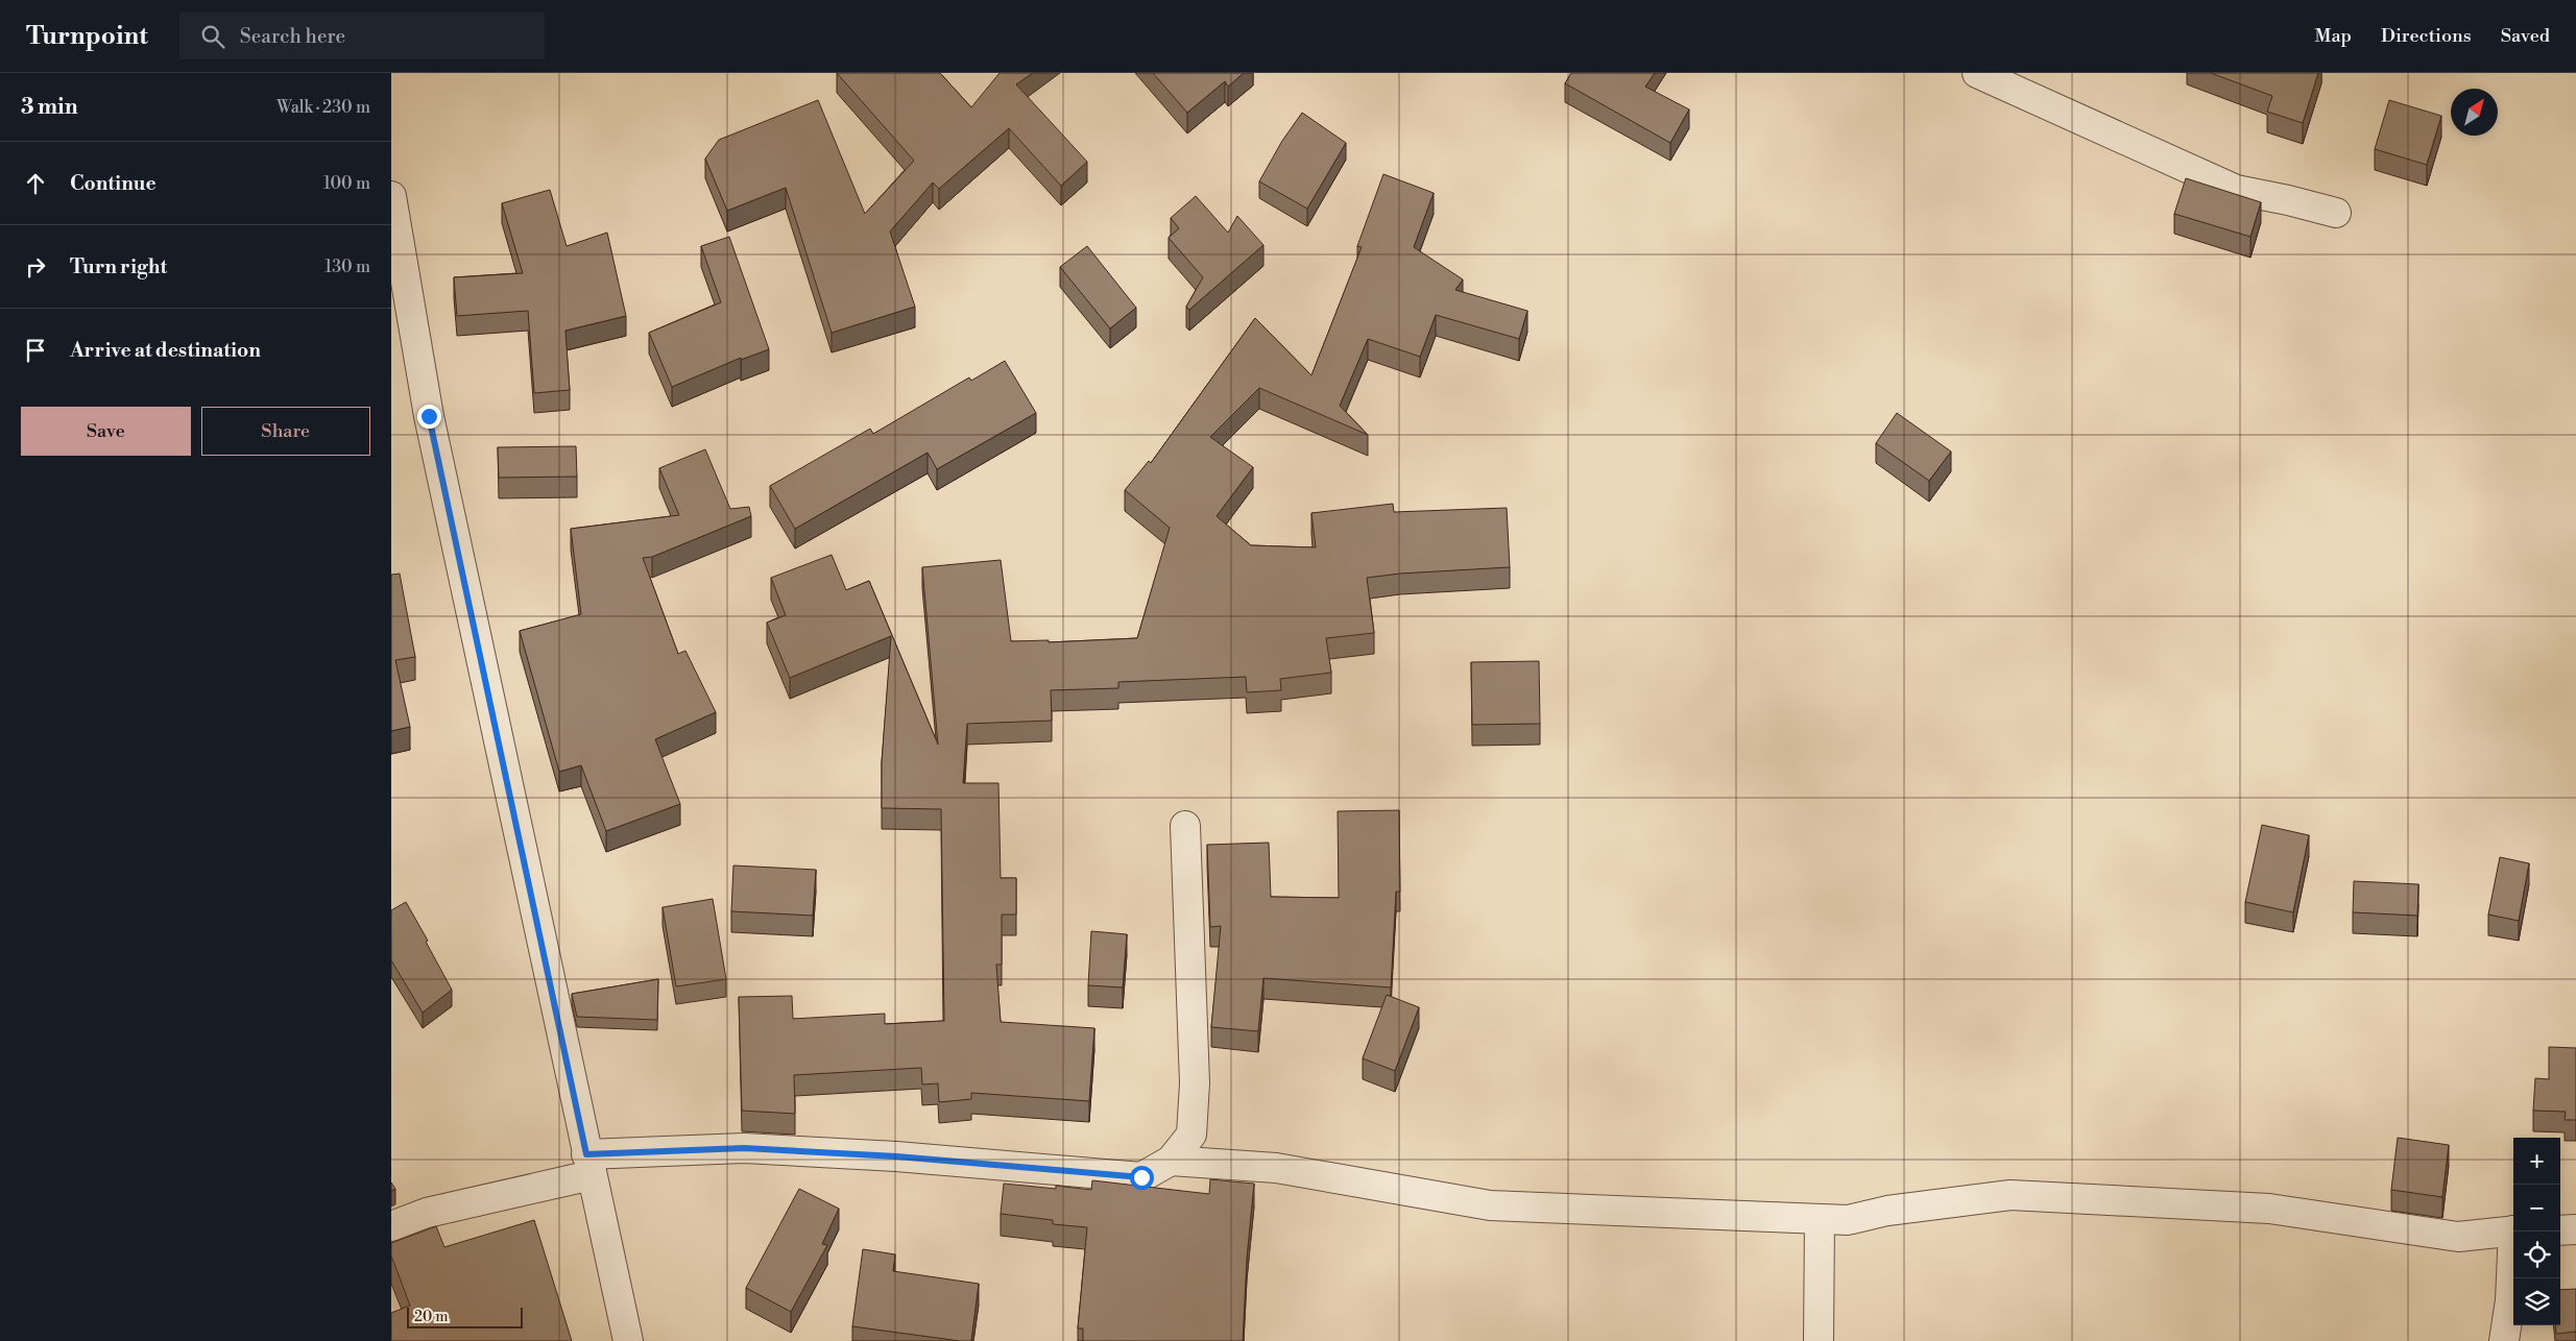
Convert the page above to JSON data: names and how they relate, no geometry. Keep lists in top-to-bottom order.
{
  "scale_bar": "20 m",
  "north": "top right",
  "page": {
    "header": "Turnpoint",
    "search": "Search here",
    "nav": ["Map", "Directions", "Saved"],
    "heading": ["3 min", "Walk · 230 m"],
    "list": [
      ["Continue", "100 m"],
      ["Turn right", "130 m"],
      "Arrive at destination"
    ],
    "buttons": ["Save", "Share"],
    "map_buttons": ["+", "−"],
    "scale": "20 m"
  }
}
